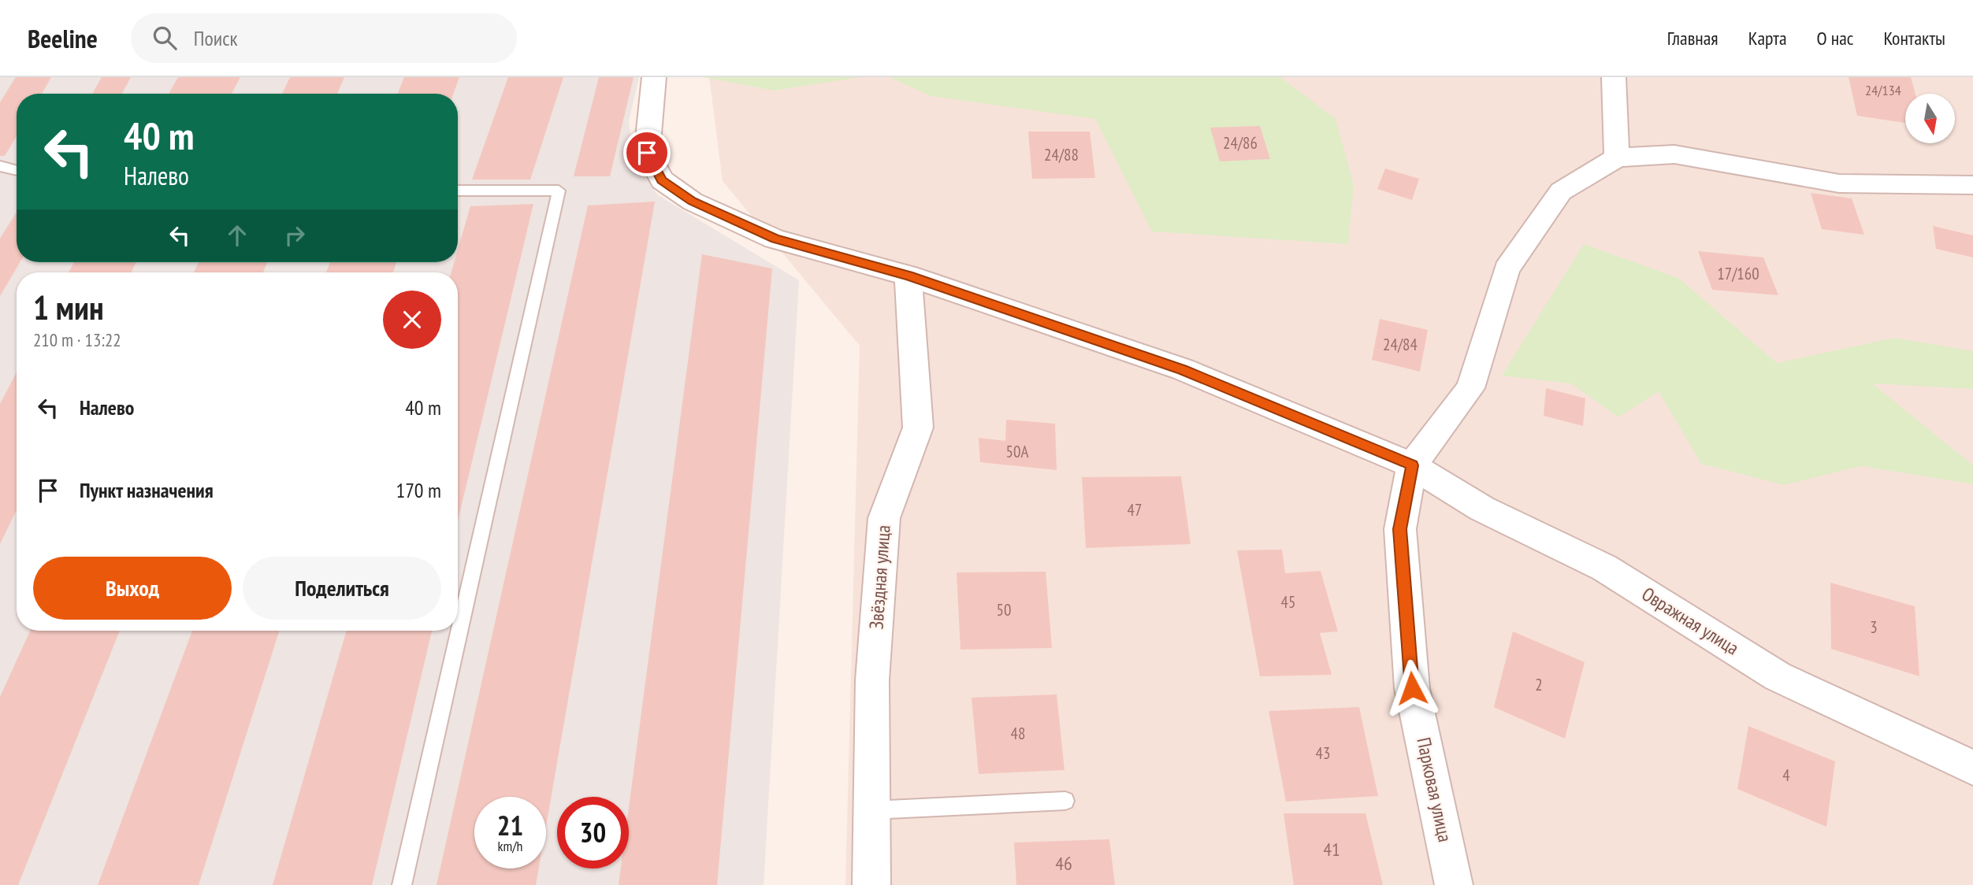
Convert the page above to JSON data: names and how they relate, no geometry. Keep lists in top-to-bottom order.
{
  "streets": {
    "street": ["Звёздная улица", "Овражная улица", "Парковая улица"]
  },
  "crossings": [
    ["Звёздная улица", "Овражная улица"],
    ["Овражная улица", "Парковая улица"]
  ],
  "house_numbers": [
    "24/134",
    "24/86",
    "24/88",
    "17/160",
    "24/84",
    "50А",
    "47",
    "45",
    "50",
    "3",
    "2",
    "48",
    "43",
    "4",
    "41",
    "46"
  ],
  "north": "bottom",
  "page": {
    "header": "Beeline",
    "search": "Поиск",
    "nav": [
      "Главная",
      "Карта",
      "О нас",
      "Контакты"
    ],
    "turn": ["40 m", "Налево"],
    "heading": ["1 мин", "210 m · 13:22"],
    "list": [
      {
        "name": "Налево",
        "value": "40 m"
      },
      {
        "name": "Пункт назначения",
        "value": "170 m"
      }
    ],
    "buttons": ["Выход", "Поделиться"],
    "speed": "21 km/h",
    "limit": "30"
  }
}
